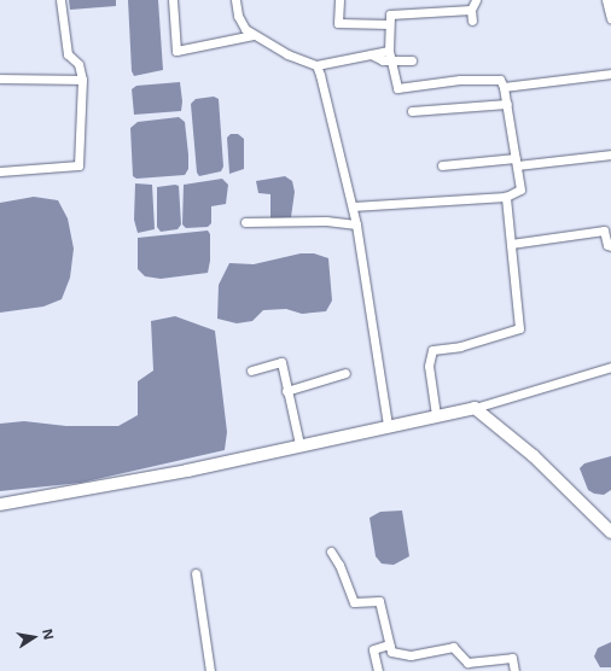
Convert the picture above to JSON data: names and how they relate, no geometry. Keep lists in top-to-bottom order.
{
  "north": "right"
}
